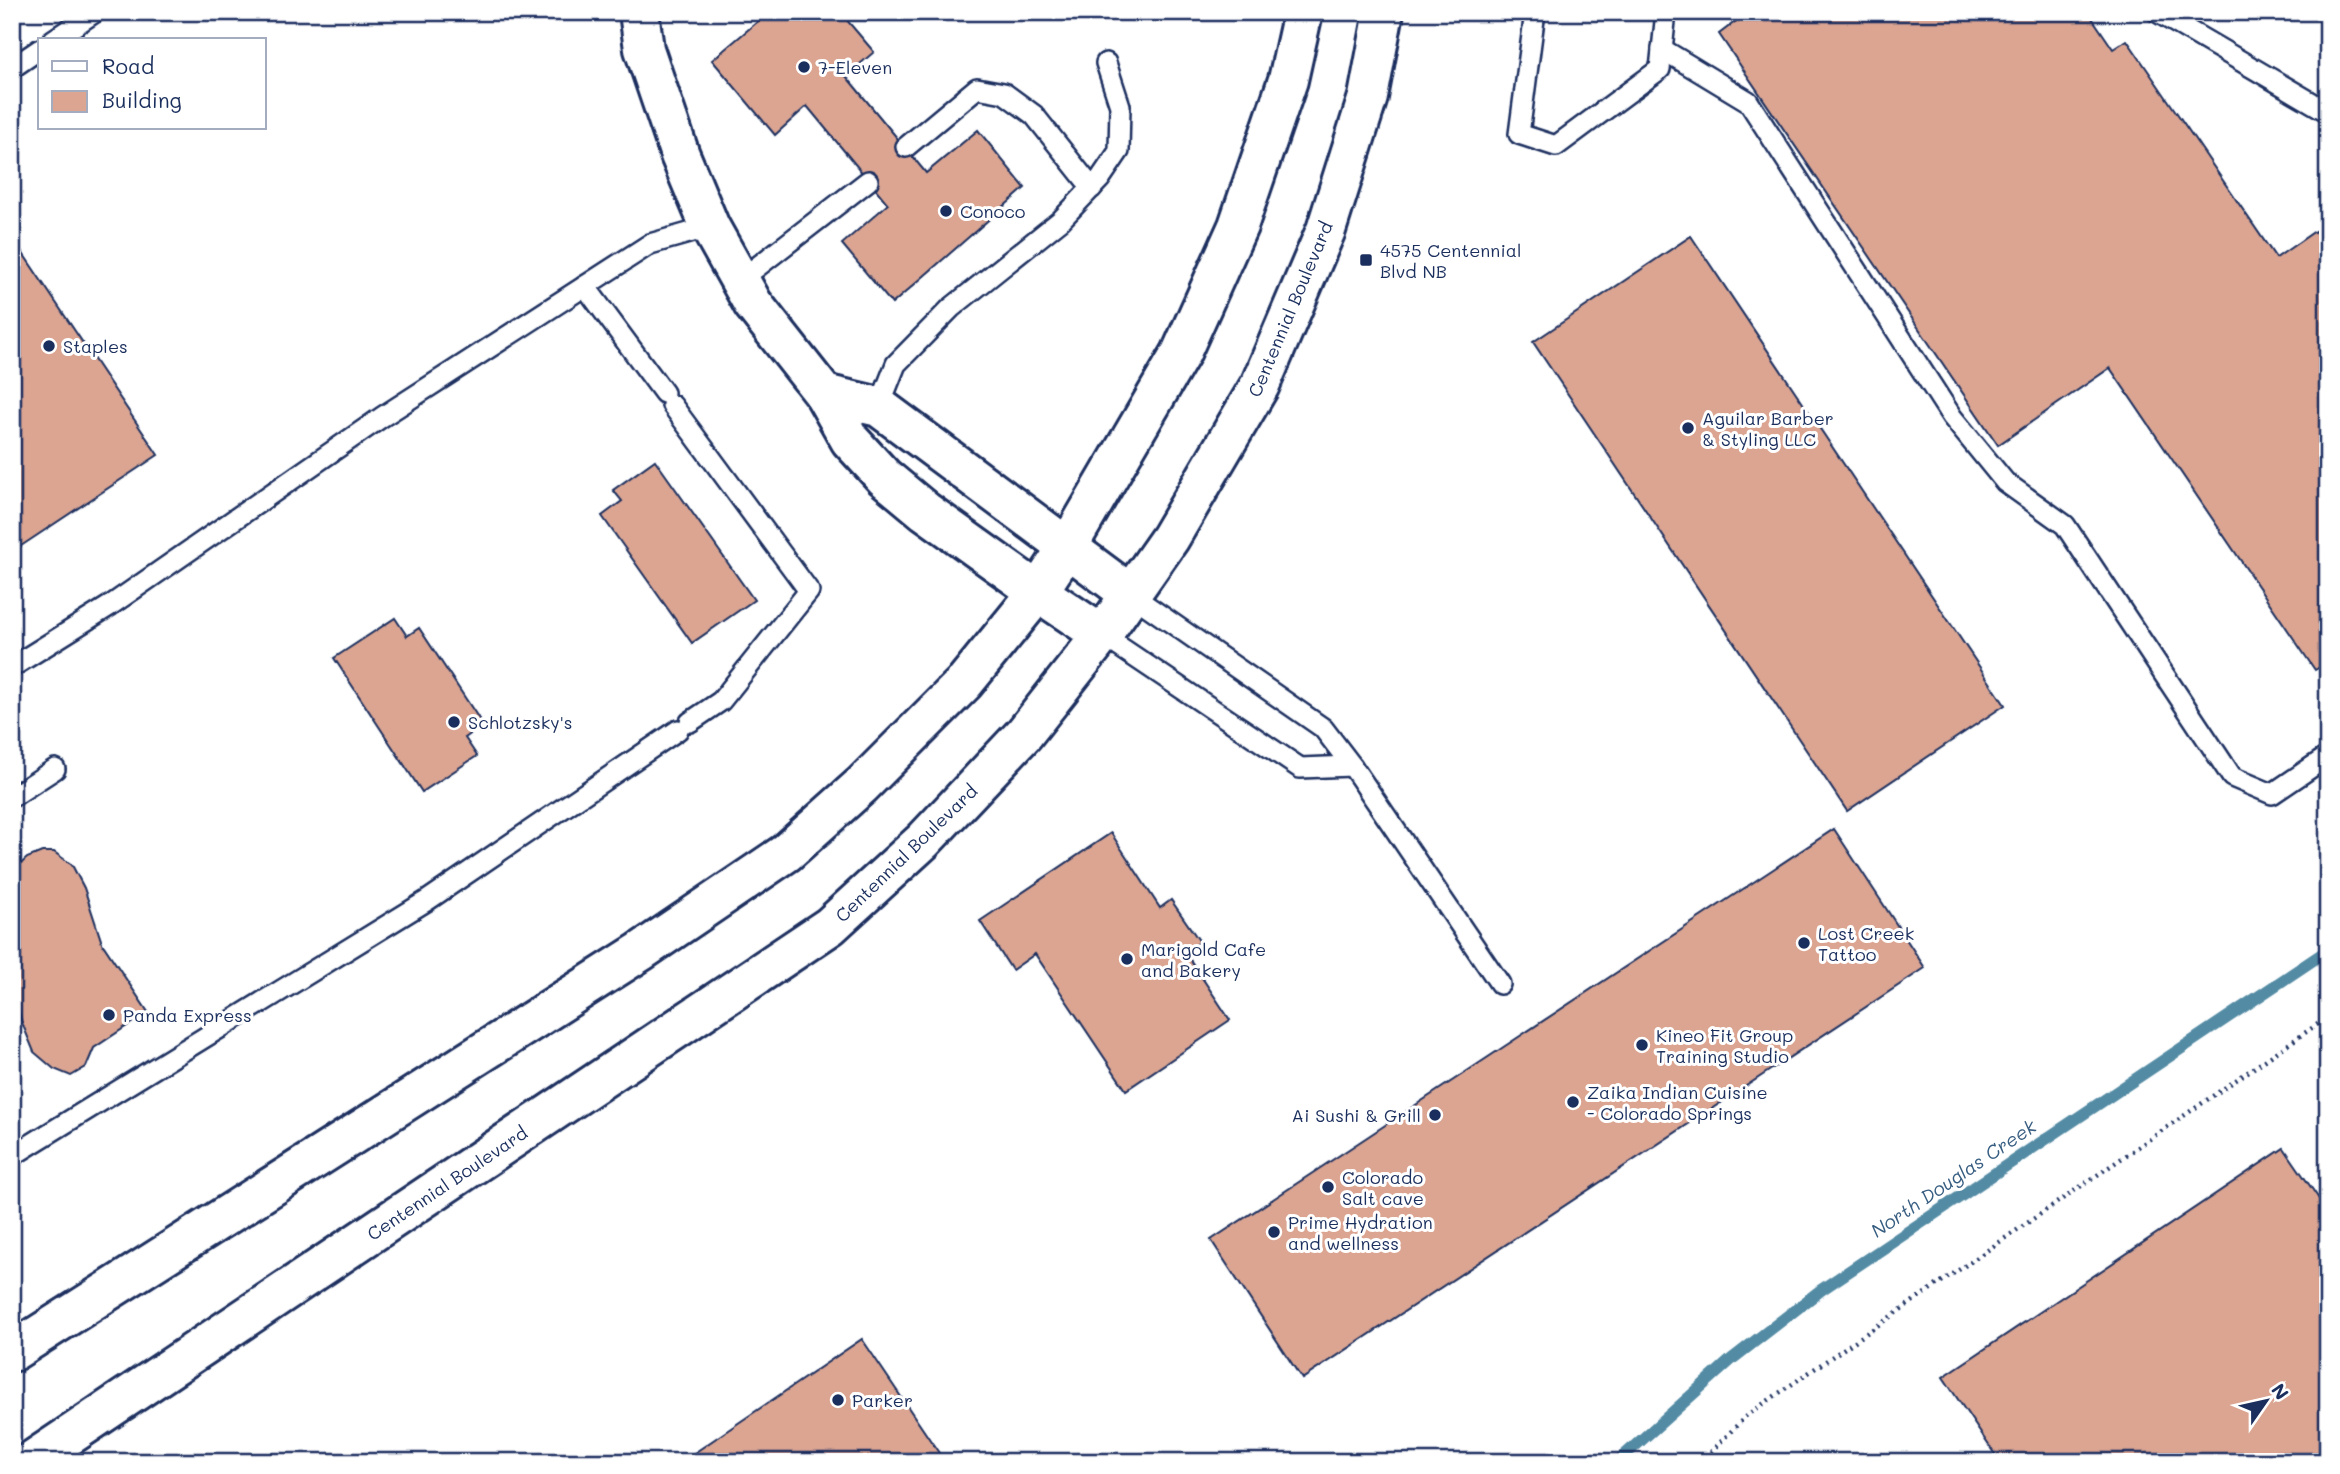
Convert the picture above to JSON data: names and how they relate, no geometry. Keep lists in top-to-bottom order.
{
  "streets": {
    "main road": ["Centennial Boulevard"]
  },
  "water": ["North Douglas Creek"],
  "places": {
    "other": [
      "7-Eleven",
      "Conoco",
      "Staples",
      "Aguilar Barber & Styling LLC",
      "Schlotzsky's",
      "Lost Creek Tattoo",
      "Marigold Cafe and Bakery",
      "Panda Express",
      "Kineo Fit Group Training Studio",
      "Zaika Indian Cuisine - Colorado Springs",
      "Ai Sushi & Grill",
      "Colorado Salt cave",
      "Prime Hydration and wellness",
      "Parker"
    ],
    "transit": ["4575 Centennial Blvd NB"]
  },
  "legend": ["Road", "Building"],
  "north": "top right"
}
